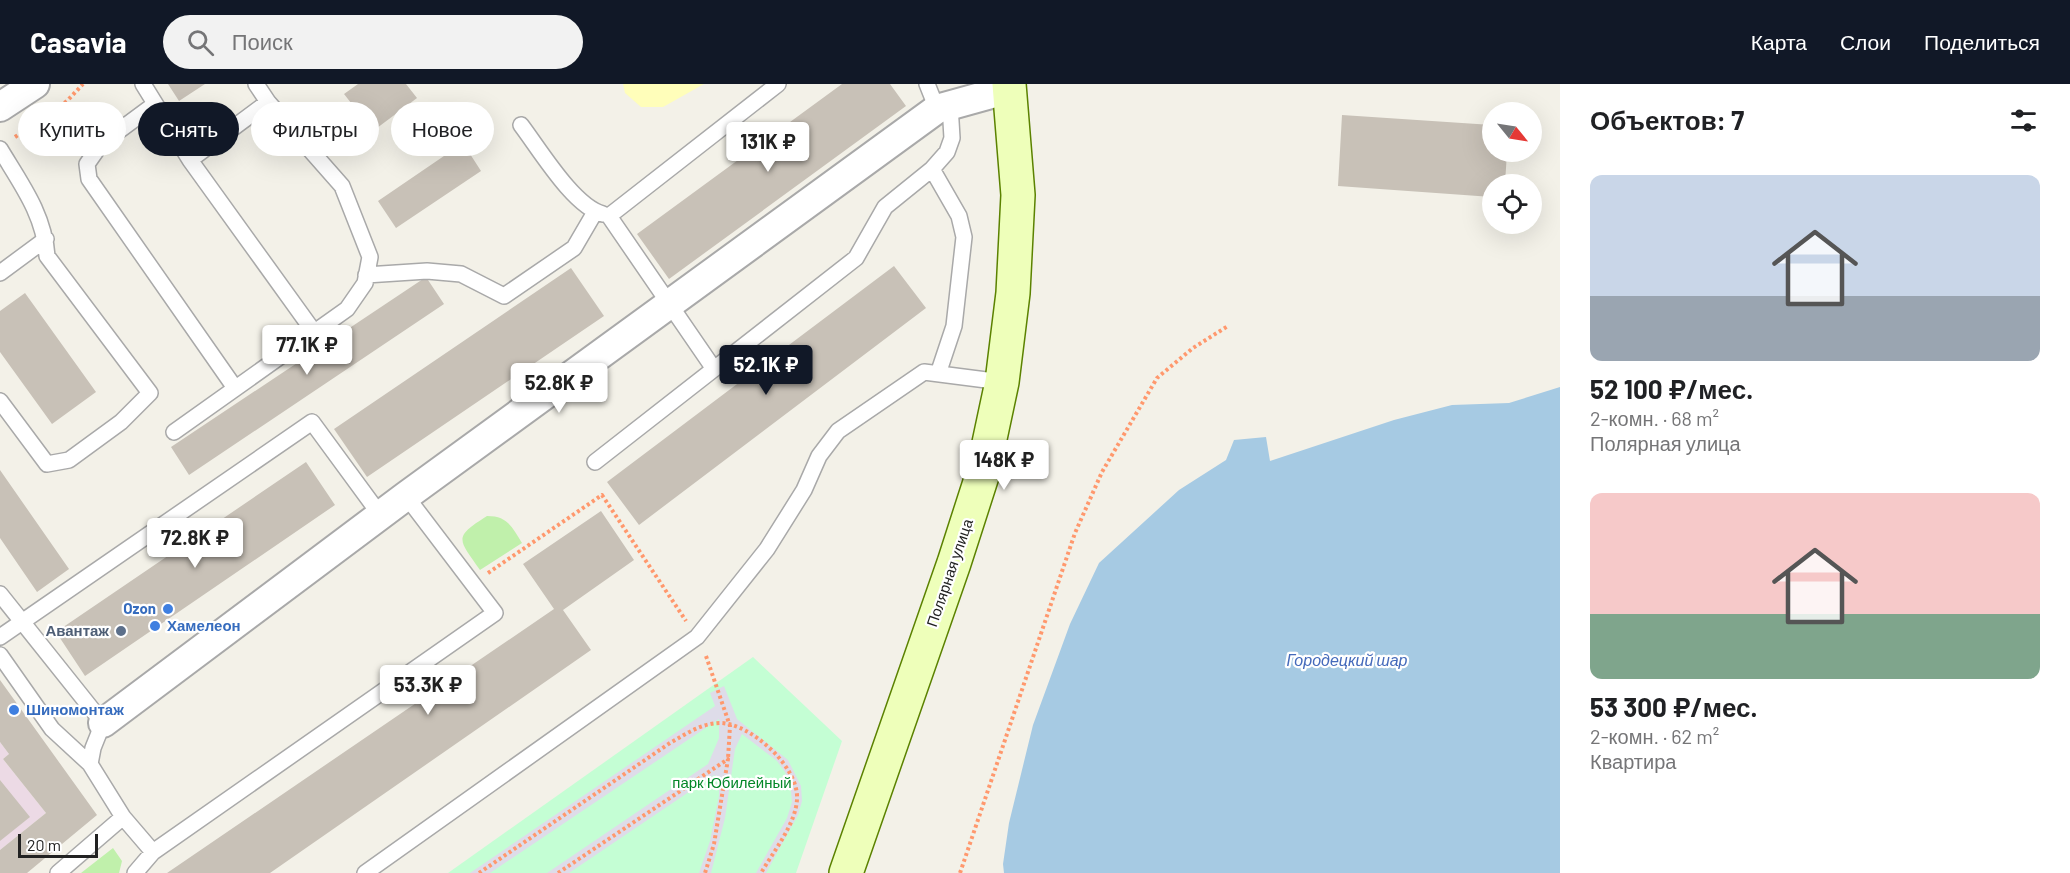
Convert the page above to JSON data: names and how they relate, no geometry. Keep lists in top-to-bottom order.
{
  "streets": {
    "main road": ["Полярная улица"]
  },
  "water": ["Городецкий шар"],
  "parks": ["парк Юбилейный"],
  "places": [
    "Ozon",
    "Хамелеон",
    "Авантаж",
    "Шиномонтаж"
  ],
  "scale_bar": "20 m",
  "north": "bottom right",
  "page": {
    "header": "Casavia",
    "search": "Поиск",
    "nav": ["Карта", "Слои", "Поделиться"],
    "heading": "Объектов: 7",
    "chip": [
      "Купить",
      "Снять",
      "Фильтры",
      "Новое"
    ],
    "price": [
      "131K ₽",
      "77.1K ₽",
      "52.1K ₽",
      "52.8K ₽",
      "148K ₽",
      "72.8K ₽",
      "53.3K ₽"
    ],
    "list": [
      {
        "name": "52 100 ₽/мес.",
        "note": "2-комн. · 68 m² · Полярная улица"
      },
      {
        "name": "53 300 ₽/мес.",
        "note": "2-комн. · 62 m² · Квартира"
      }
    ],
    "scale": "20 m"
  }
}
